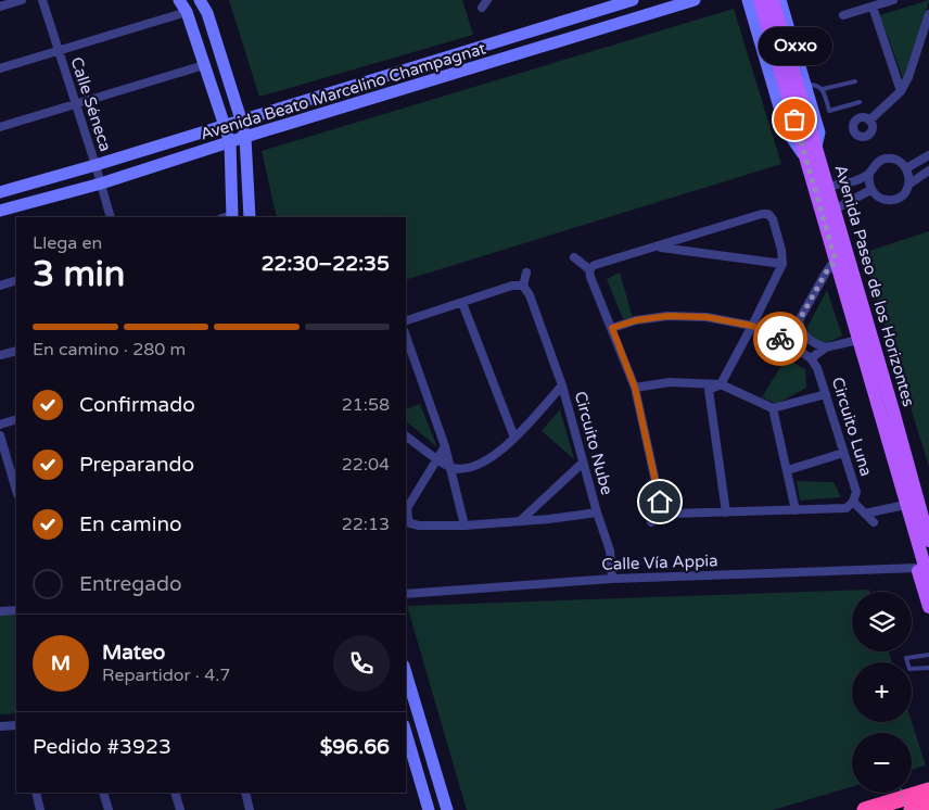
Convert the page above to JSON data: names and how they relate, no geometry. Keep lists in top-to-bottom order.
{
  "streets": {
    "main road": ["Avenida Paseo de los Horizontes"],
    "street": [
      "Avenida Beato Marcelino Champagnat",
      "Calle Séneca",
      "Circuito Luna",
      "Circuito Nube",
      "Calle Vía Appia"
    ]
  },
  "crossings": [
    ["Avenida Beato Marcelino Champagnat", "Calle Séneca"]
  ],
  "places": ["Oxxo"],
  "page": {
    "bubble": "Oxxo",
    "heading": ["3 min", "Llega en", "22:30–22:35"],
    "panel": [
      "Mateo",
      "Repartidor · 4.7",
      "Pedido #3923",
      "$96.66"
    ],
    "bar": "En camino · 280 m",
    "list": [
      ["Confirmado", "21:58"],
      ["Preparando", "22:04"],
      ["En camino", "22:13"],
      "Entregado"
    ],
    "map_buttons": ["+", "−"],
    "round": "M"
  }
}
